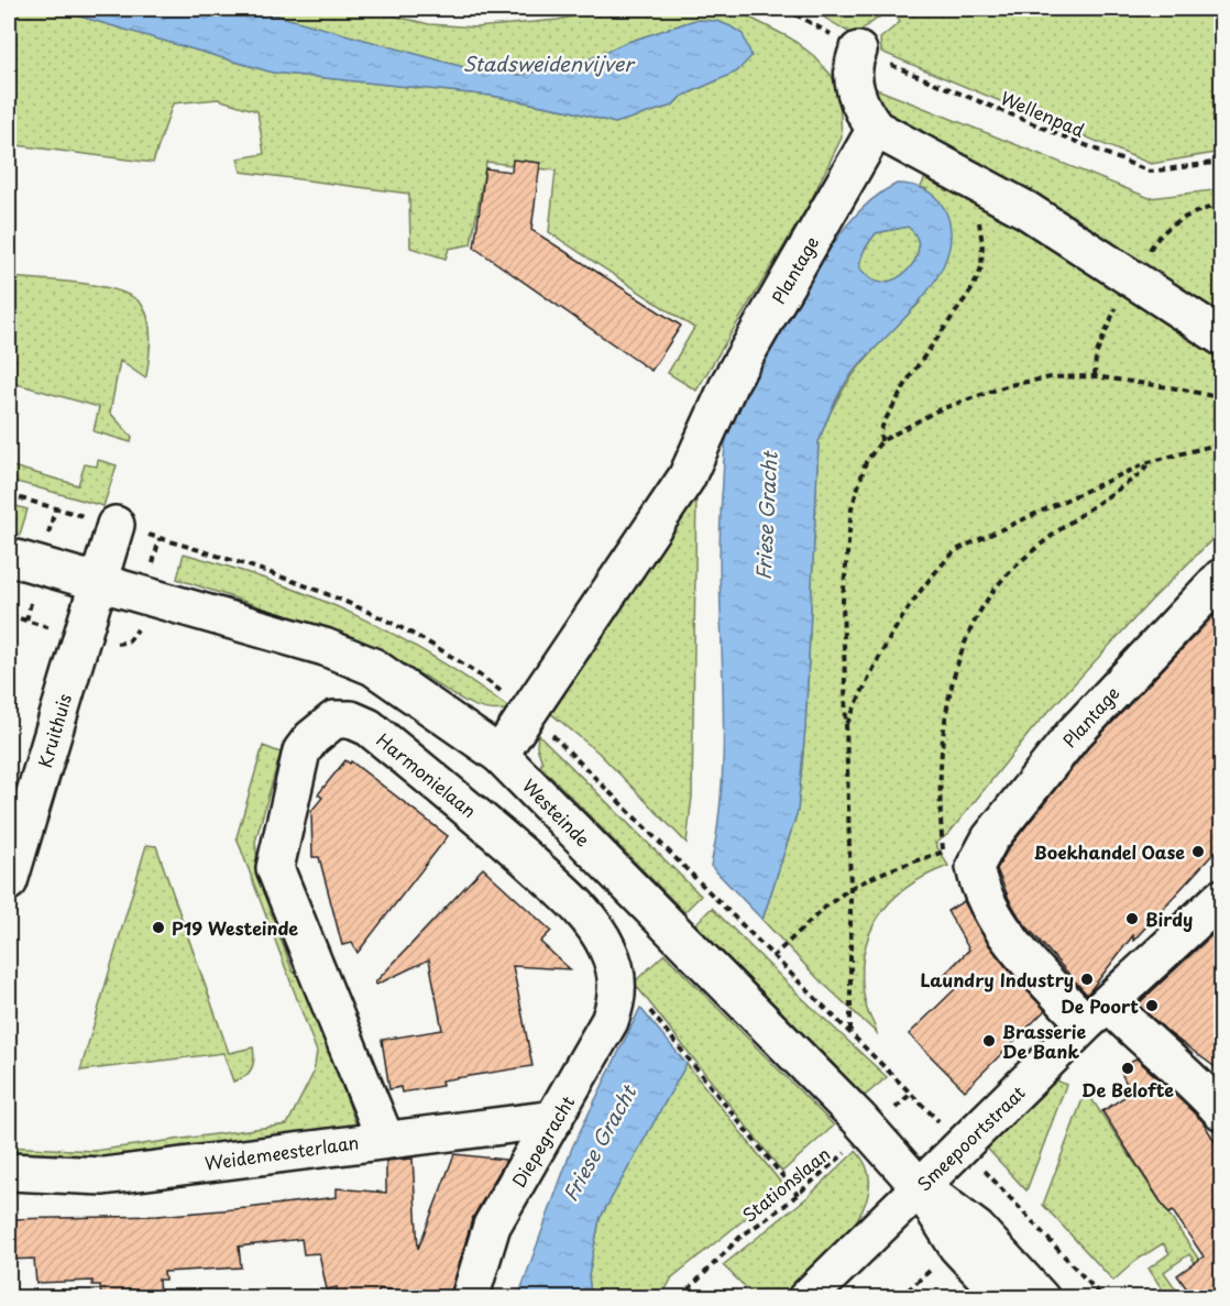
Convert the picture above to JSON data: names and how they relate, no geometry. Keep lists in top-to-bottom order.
{
  "streets": {
    "street": [
      "Plantage",
      "Kruithuis",
      "Harmonielaan",
      "Westeinde",
      "Smeepoortstraat",
      "Diepegracht",
      "Weidemeesterlaan"
    ],
    "path": ["Wellenpad", "Stationslaan"]
  },
  "crossings": [
    ["Plantage", "Westeinde"],
    ["Kruithuis", "Westeinde"],
    ["Harmonielaan", "Diepegracht"],
    ["Harmonielaan", "Weidemeesterlaan"],
    ["Westeinde", "Smeepoortstraat"],
    ["Westeinde", "Stationslaan"],
    ["Diepegracht", "Weidemeesterlaan"]
  ],
  "water": ["Stadsweidenvijver", "Friese Gracht"],
  "places": [
    "Boekhandel Oase",
    "Birdy",
    "P19 Westeinde",
    "Laundry Industry",
    "De Poort",
    "Brasserie De Bank",
    "De Belofte"
  ]
}
